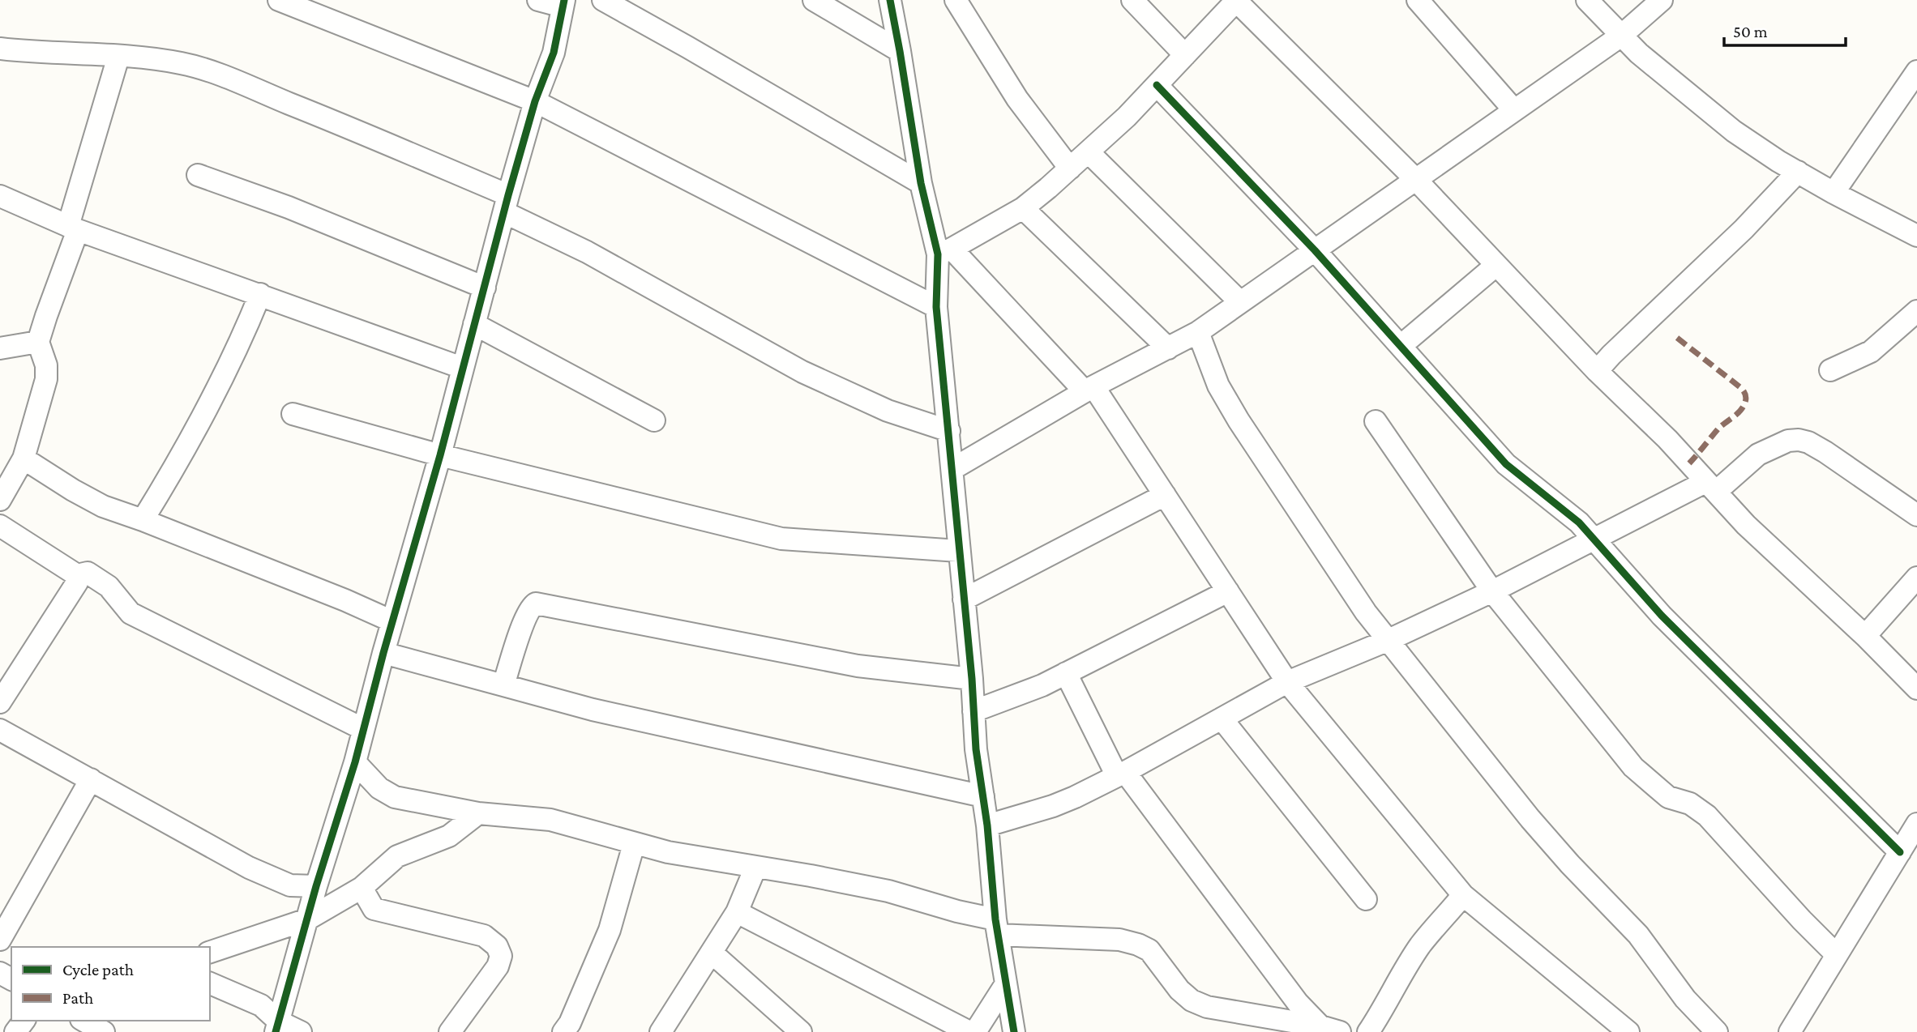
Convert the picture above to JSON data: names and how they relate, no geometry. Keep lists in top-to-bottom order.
{
  "legend": ["Cycle path", "Path"],
  "scale_bar": "50 m"
}
